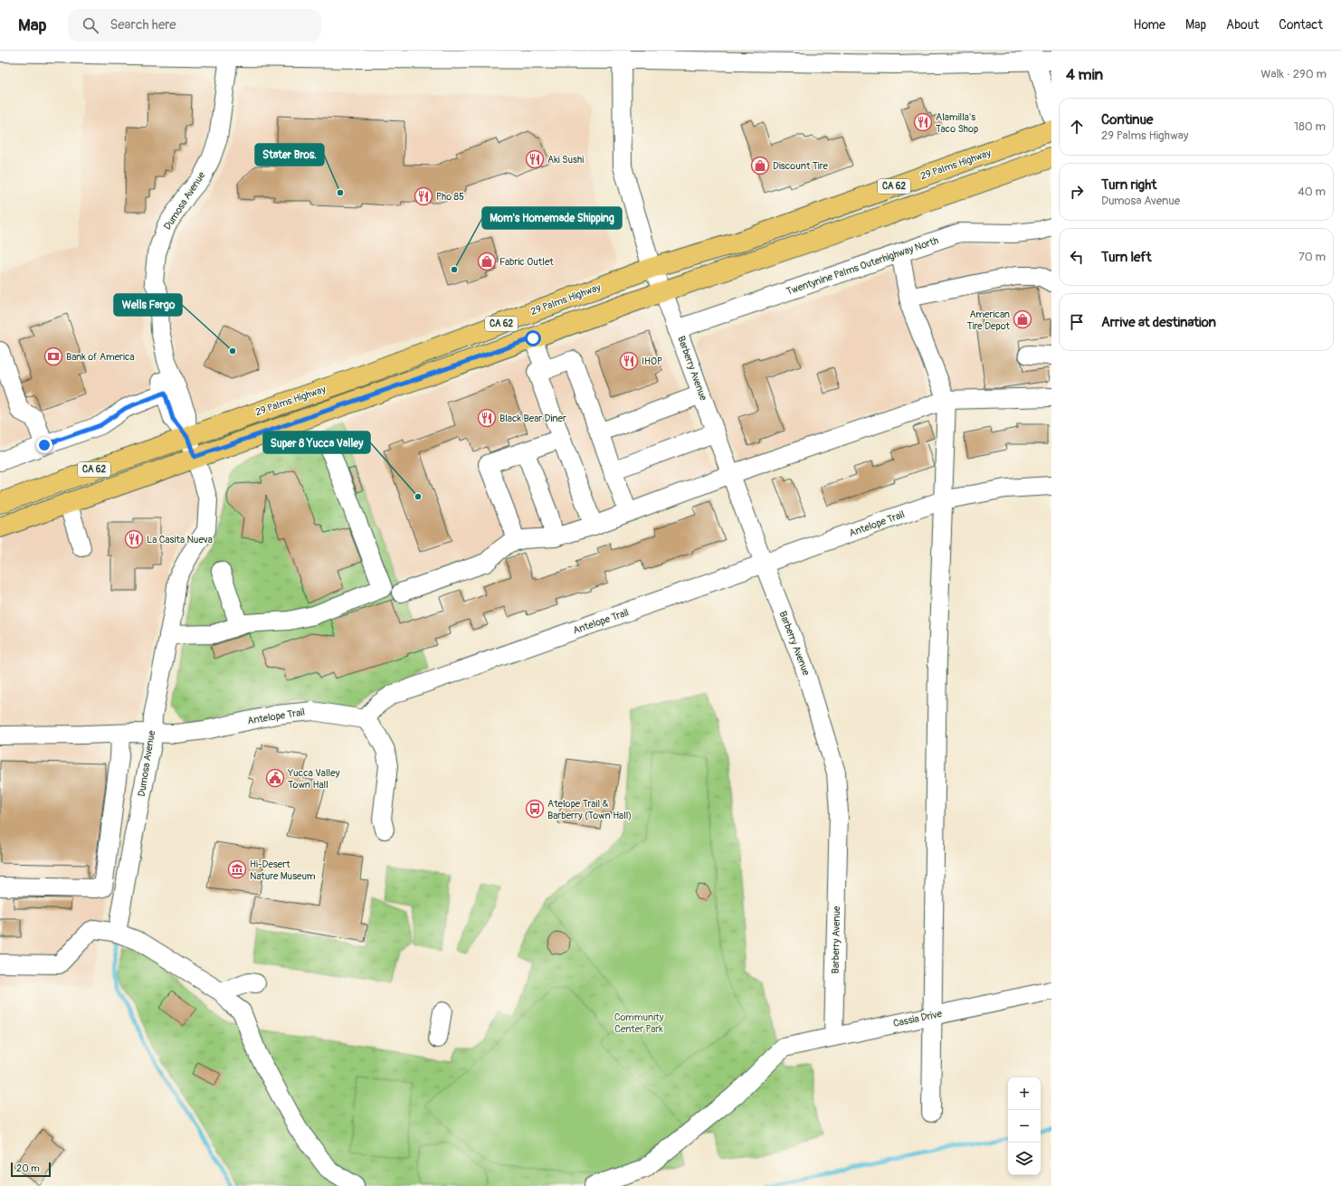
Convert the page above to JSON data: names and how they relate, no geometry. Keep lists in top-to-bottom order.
{
  "streets": {
    "main road": ["29 Palms Highway", "CA 62"],
    "street": [
      "Dumosa Avenue",
      "Twentynine Palms Outerhighway North",
      "Barberry Avenue",
      "Antelope Trail",
      "Cassia Drive"
    ]
  },
  "crossings": [
    ["29 Palms Highway", "Dumosa Avenue"],
    ["29 Palms Highway", "Barberry Avenue"],
    ["CA 62", "Dumosa Avenue"],
    ["CA 62", "Barberry Avenue"],
    ["Dumosa Avenue", "Antelope Trail"],
    ["Twentynine Palms Outerhighway North", "Barberry Avenue"],
    ["Barberry Avenue", "Antelope Trail"],
    ["Barberry Avenue", "Cassia Drive"]
  ],
  "parks": ["Community Center Park"],
  "places": {
    "restaurant": [
      "Alamilla's Taco Shop",
      "Aki Sushi",
      "Pho 85",
      "IHOP",
      "Black Bear Diner",
      "La Casita Nueva"
    ],
    "shop": ["Discount Tire", "Fabric Outlet", "American Tire Depot"],
    "other": [
      "Stater Bros.",
      "Mom's Homemade Shipping",
      "Wells Fargo",
      "Super 8 Yucca Valley"
    ],
    "bank": ["Bank of America"],
    "public building": ["Yucca Valley Town Hall"],
    "bus stop": ["Atelope Trail & Barberry (Town Hall)"],
    "museum": ["Hi-Desert Nature Museum"]
  },
  "scale_bar": "20 m",
  "page": {
    "header": "Map",
    "search": "Search here",
    "nav": [
      "Home",
      "Map",
      "About",
      "Contact"
    ],
    "heading": ["4 min", "Walk · 290 m"],
    "list": [
      ["Continue", "29 Palms Highway", "180 m"],
      ["Turn right", "Dumosa Avenue", "40 m"],
      ["Turn left", "70 m"],
      "Arrive at destination"
    ],
    "map_buttons": ["+", "−"],
    "scale": "20 m"
  }
}
